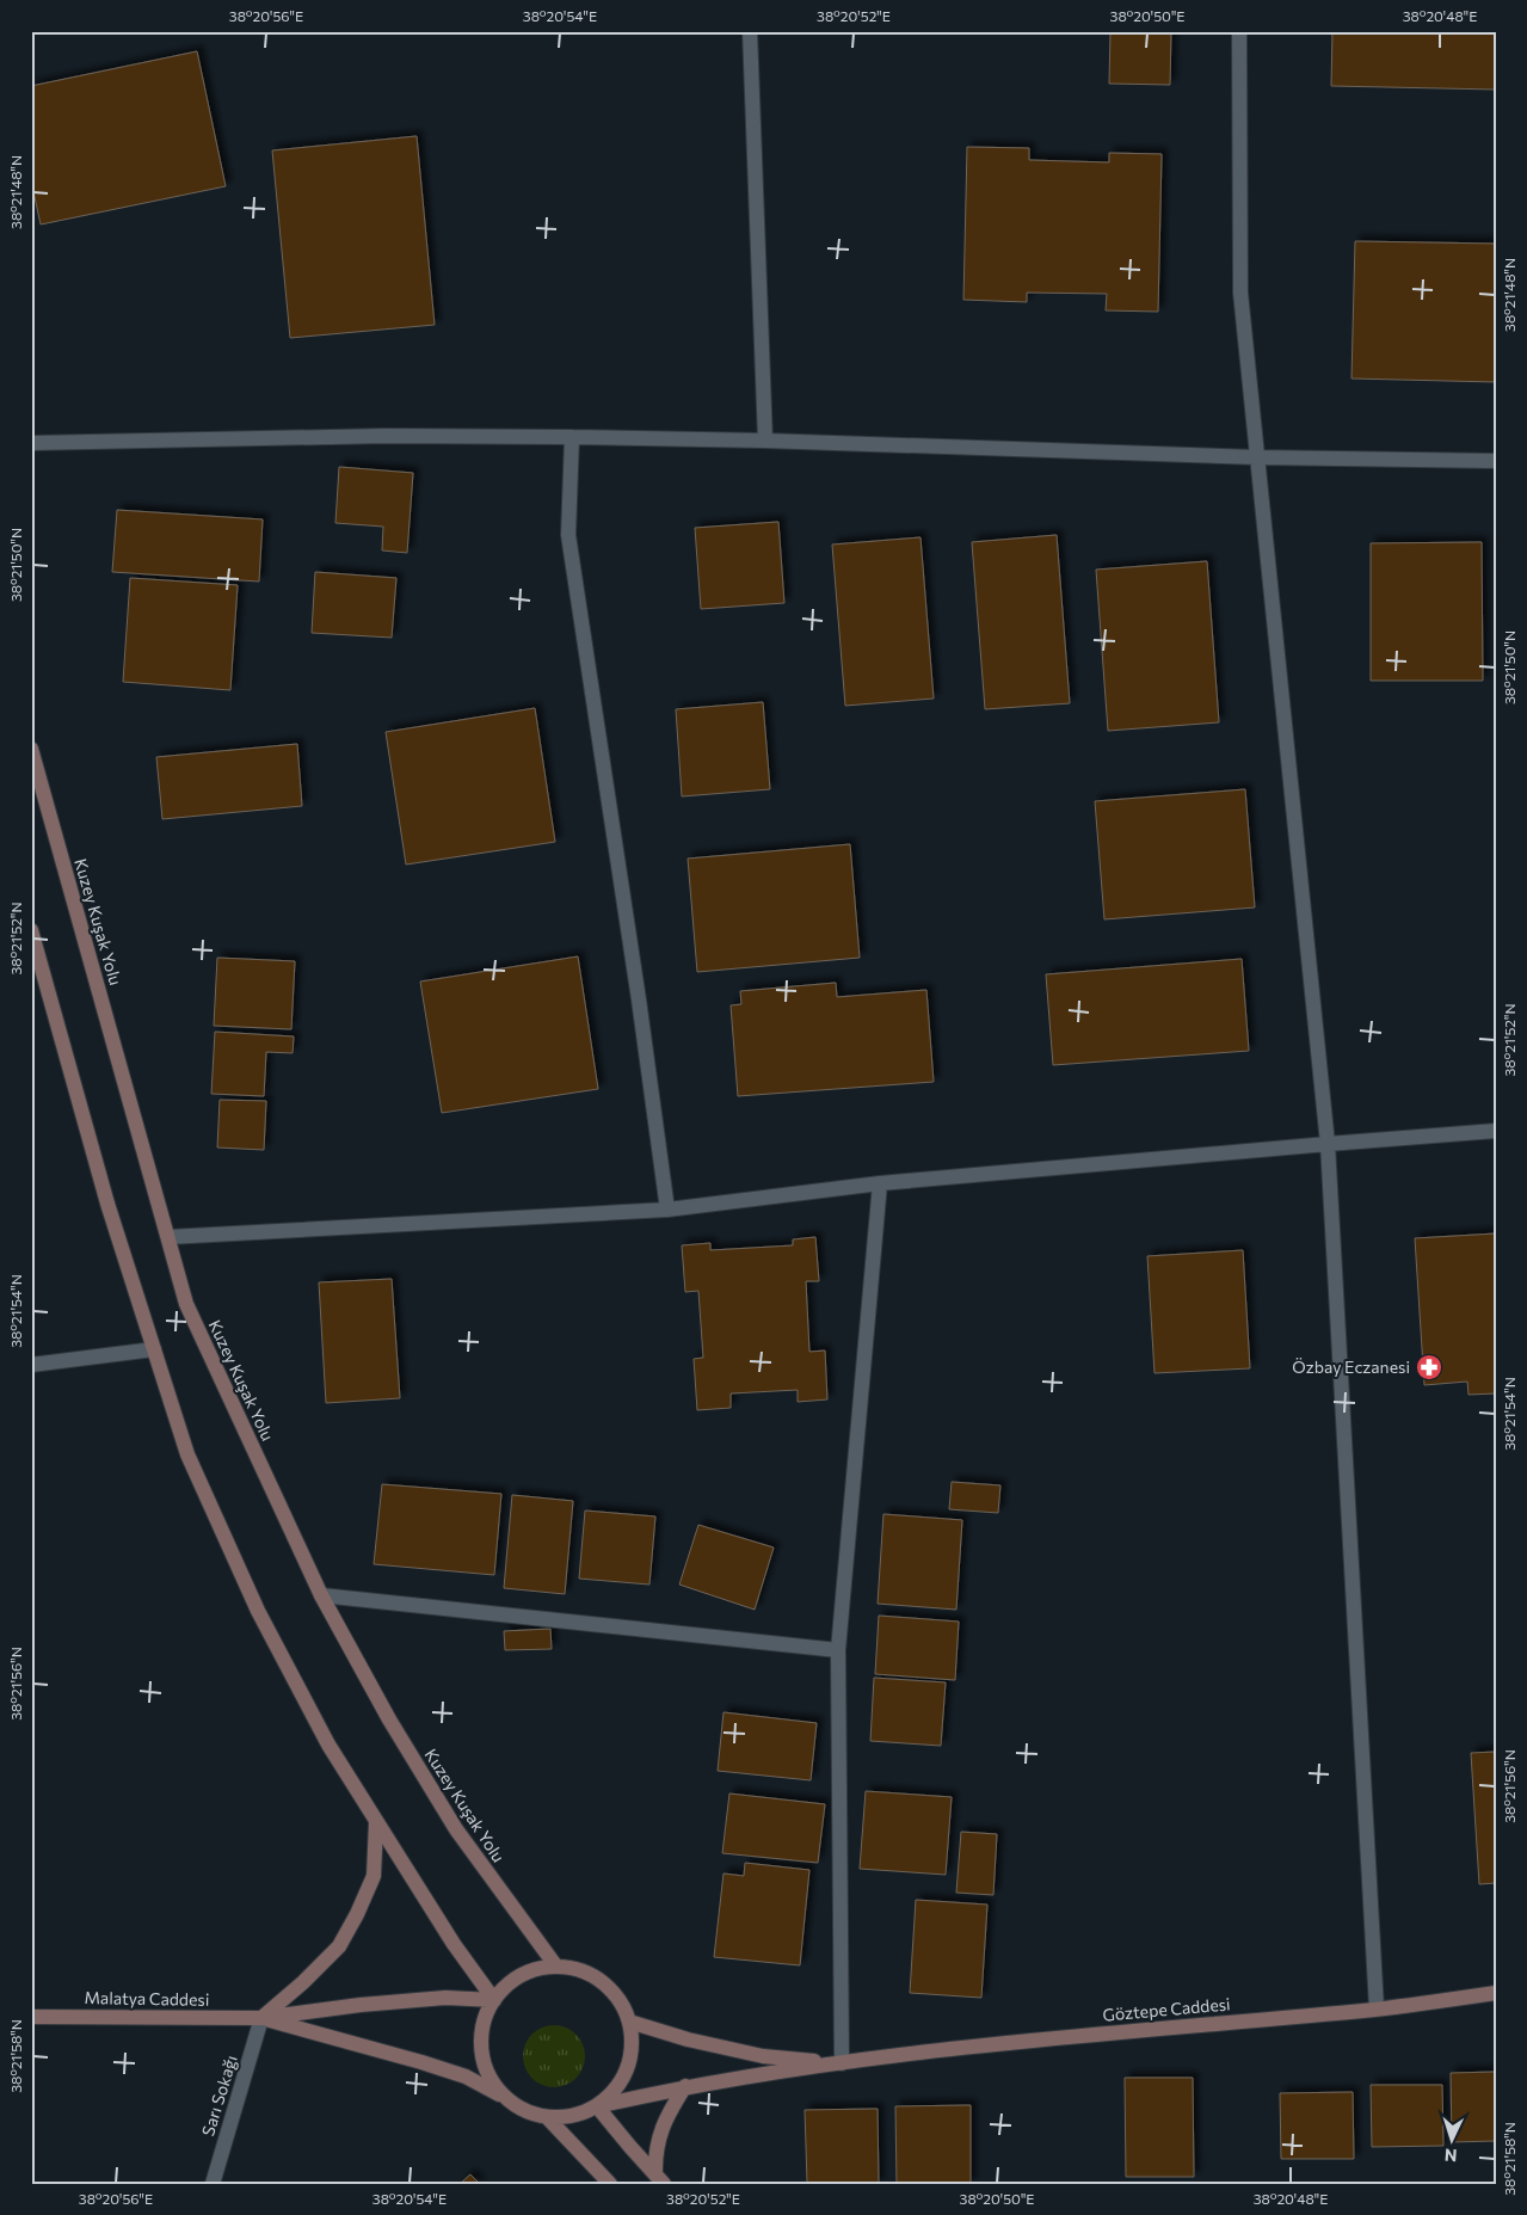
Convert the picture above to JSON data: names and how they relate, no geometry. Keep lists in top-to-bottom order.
{
  "streets": {
    "main road": ["Kuzey Kuşak Yolu", "Malatya Caddesi", "Göztepe Caddesi"],
    "street": ["Sarı Sokağı"]
  },
  "crossings": [
    ["Malatya Caddesi", "Sarı Sokağı"]
  ],
  "places": {
    "pharmacy": ["Özbay Eczanesi"]
  },
  "north": "bottom",
  "coordinates": [
    "38°20'56\"E",
    "38°20'54\"E",
    "38°20'52\"E",
    "38°20'50\"E",
    "38°20'48\"E",
    "38°21'48\"N",
    "38°21'50\"N",
    "38°21'52\"N",
    "38°21'54\"N",
    "38°21'56\"N",
    "38°21'58\"N"
  ]
}
